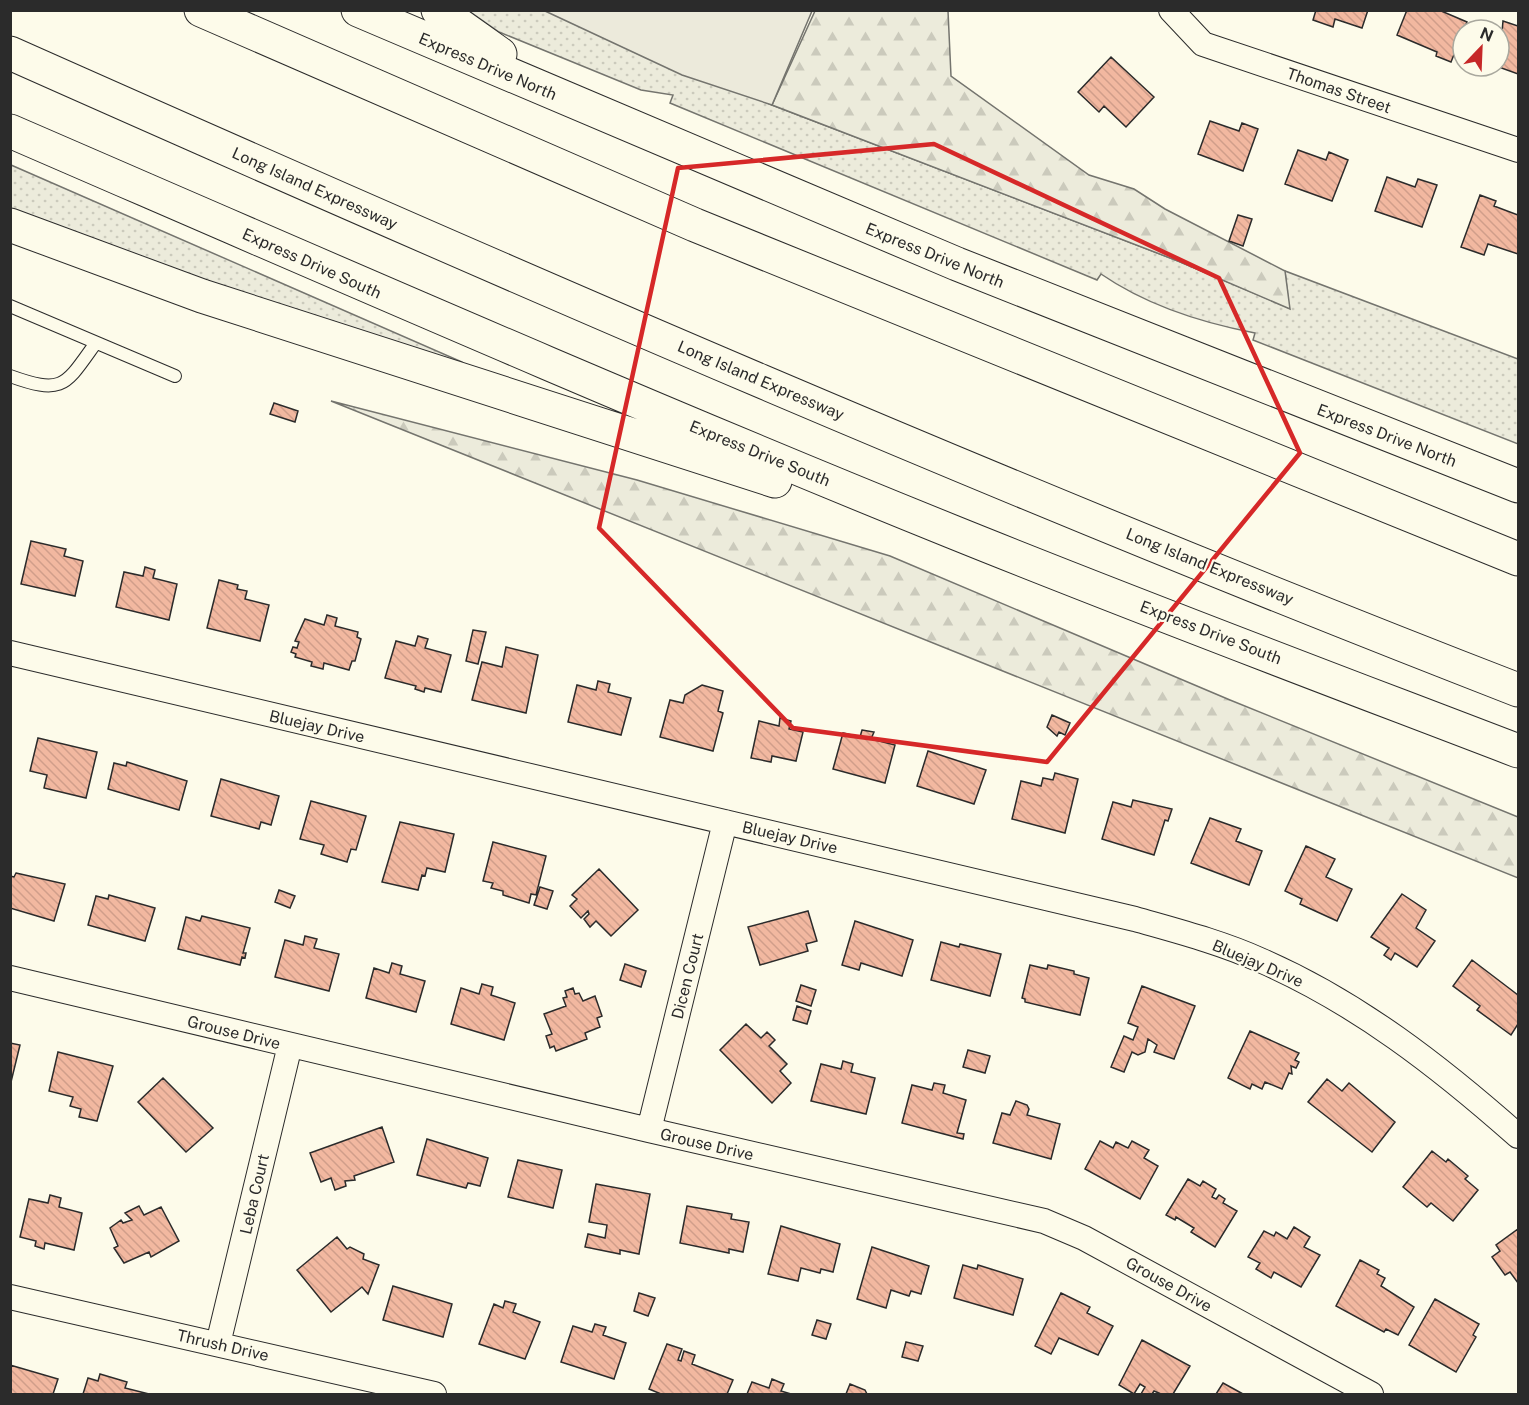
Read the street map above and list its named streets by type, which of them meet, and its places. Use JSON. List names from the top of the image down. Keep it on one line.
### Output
{"streets":{"highway":["Express Drive North","Long Island Expressway","Express Drive South"],"street":["Thomas Street","Bluejay Drive","Dicen Court","Grouse Drive","Leba Court","Thrush Drive"]},"crossings":[["Bluejay Drive","Dicen Court"],["Dicen Court","Grouse Drive"],["Grouse Drive","Leba Court"],["Leba Court","Thrush Drive"]],"north":"top right"}
